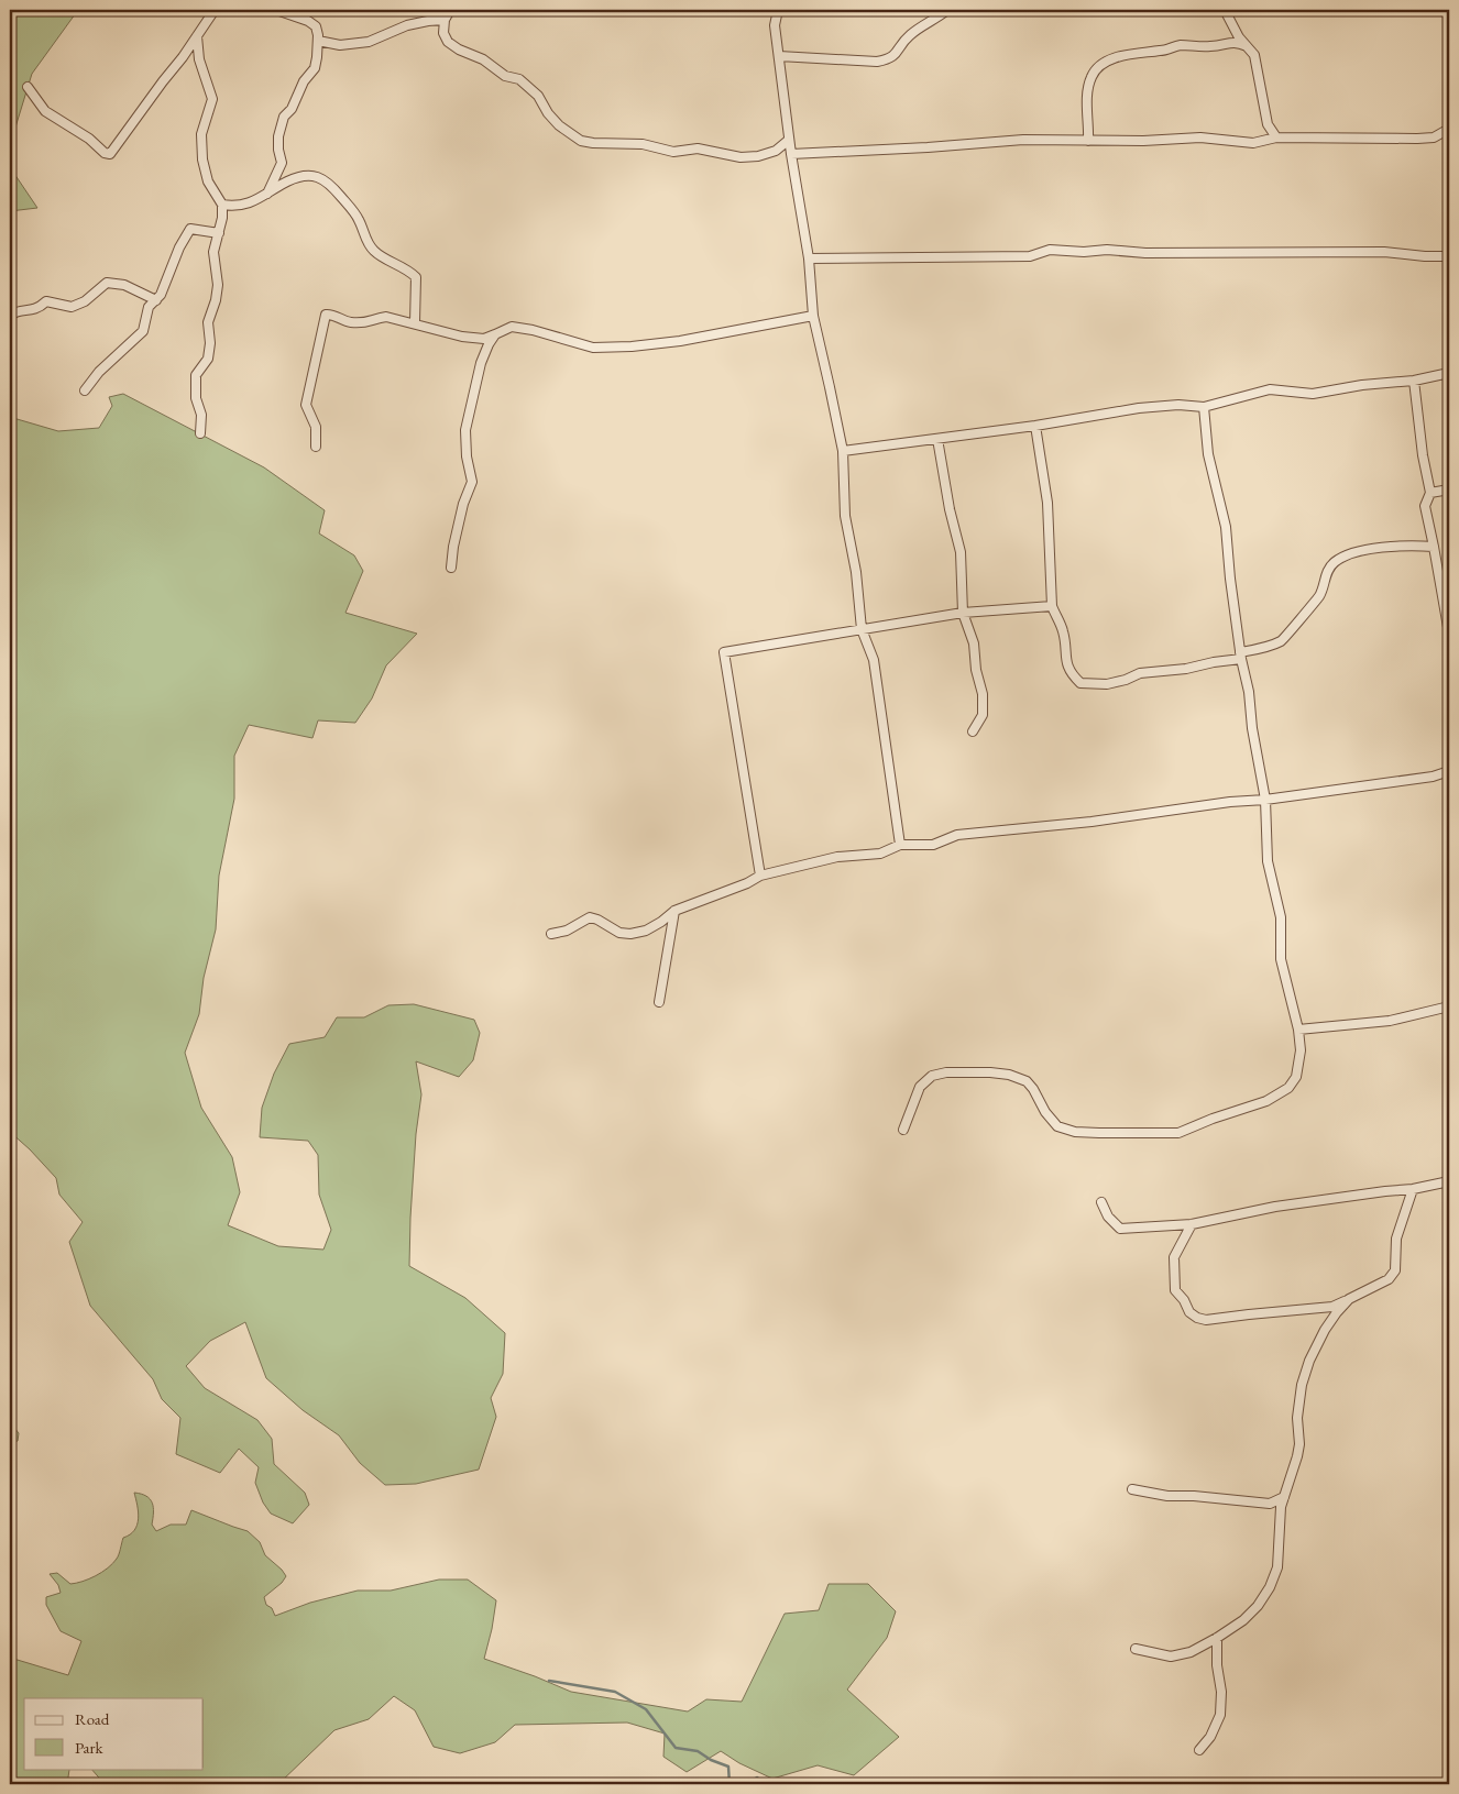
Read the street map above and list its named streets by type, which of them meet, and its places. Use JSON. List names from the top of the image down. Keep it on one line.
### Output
{"legend":["Road","Park"]}
